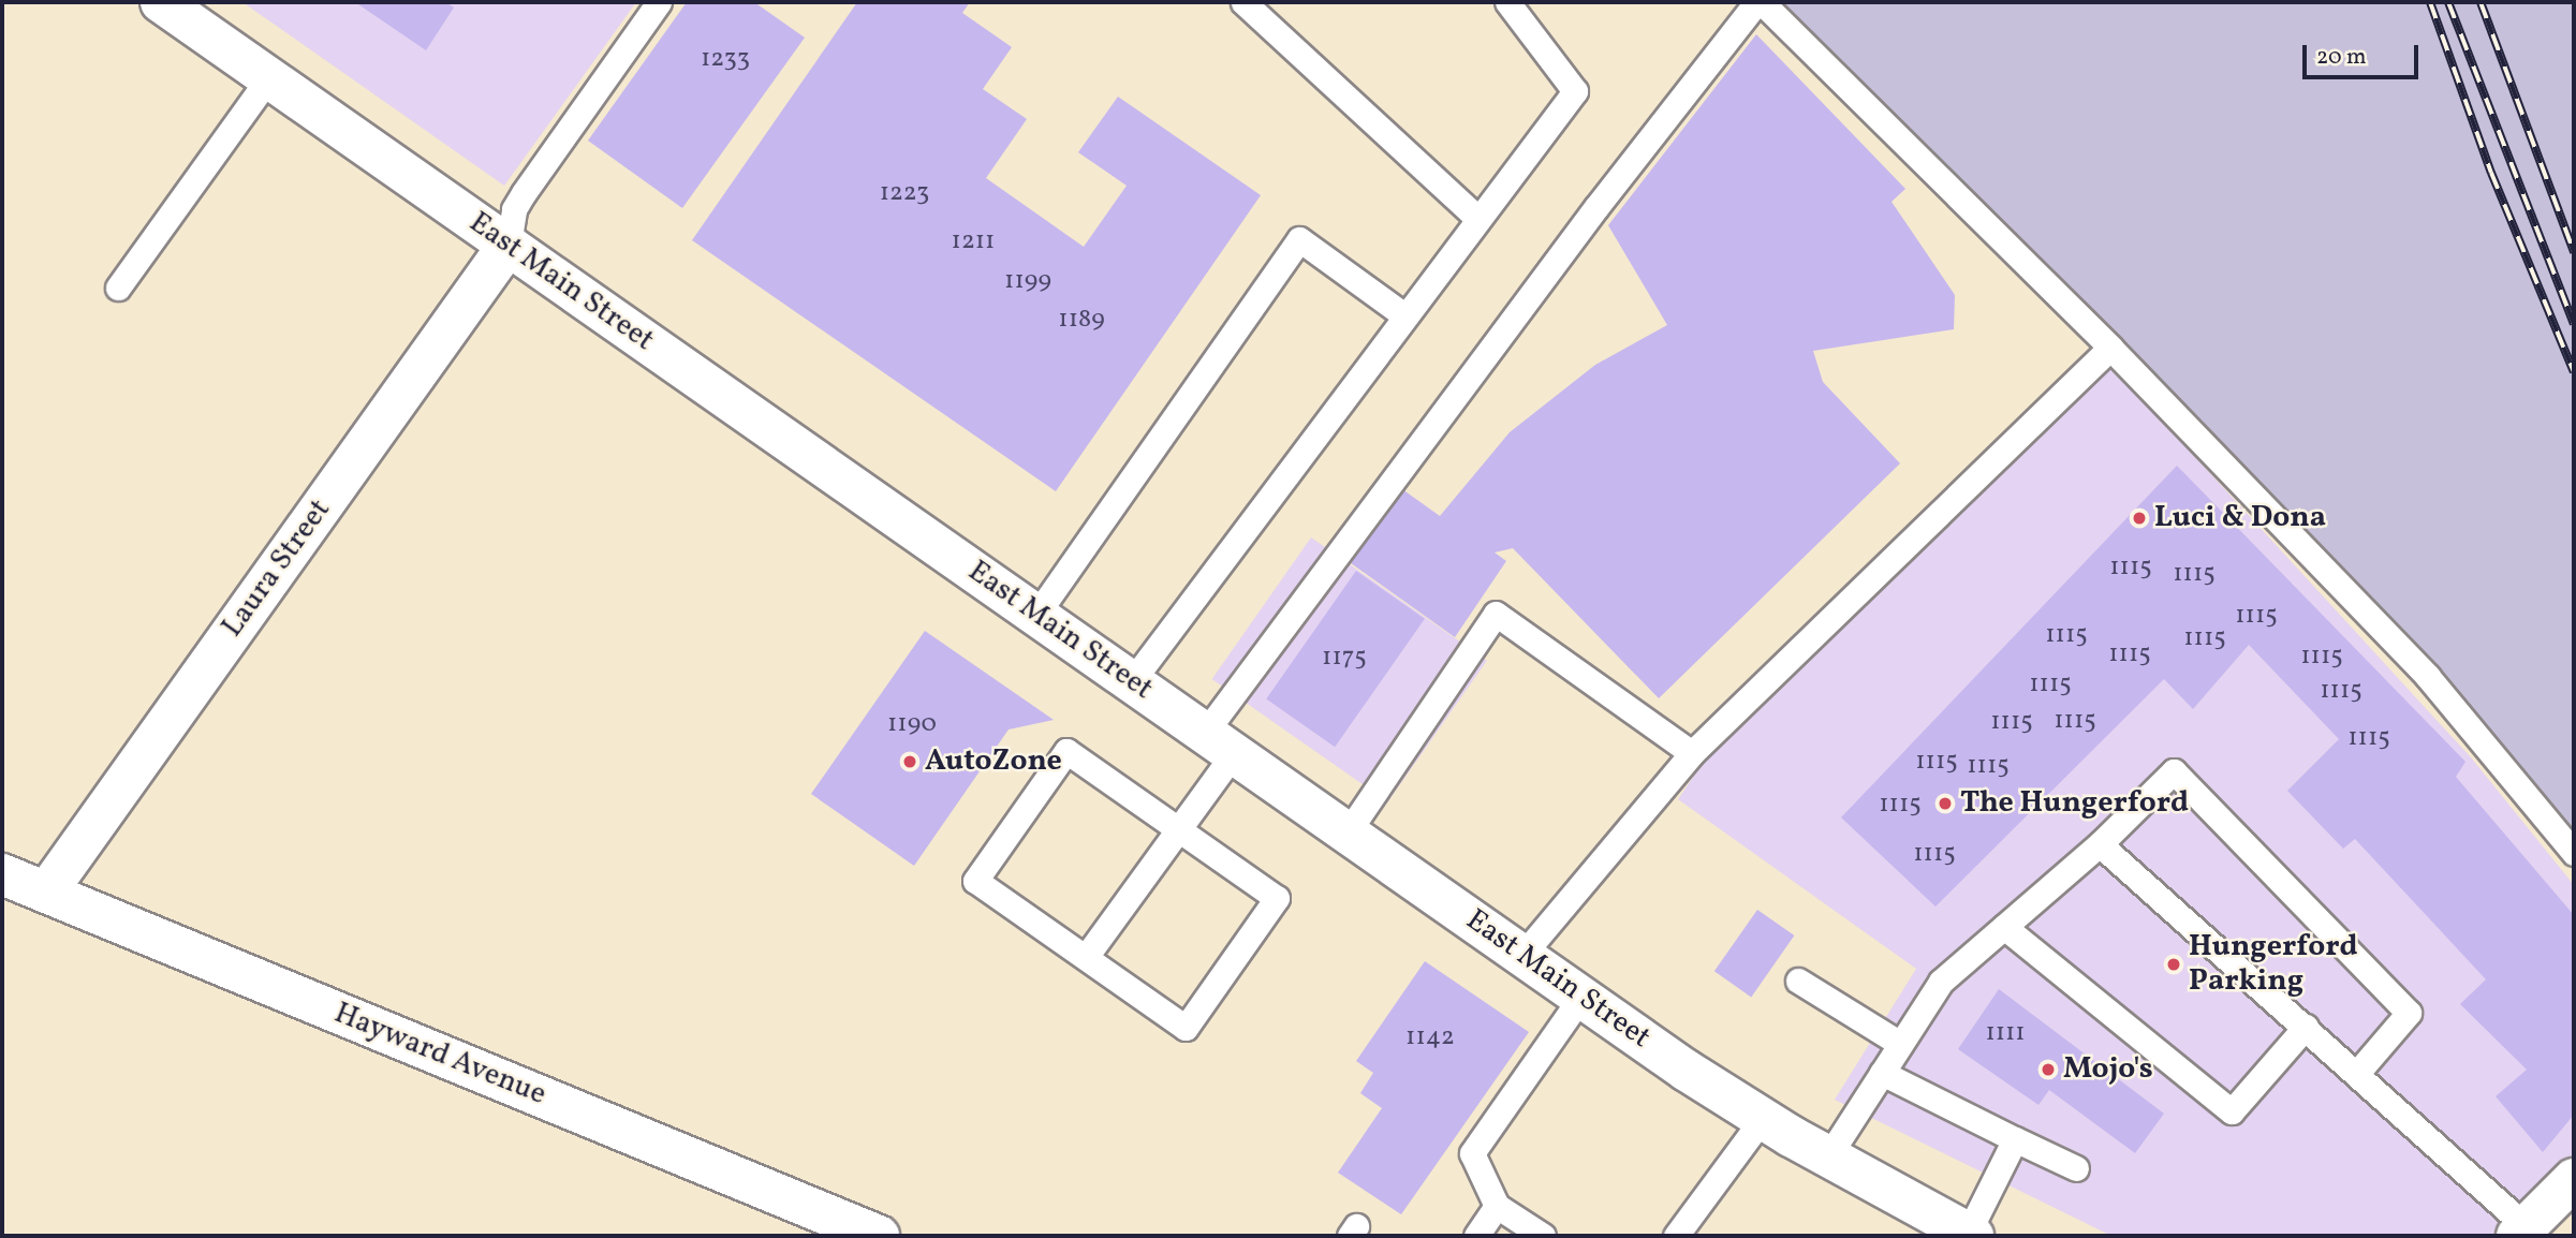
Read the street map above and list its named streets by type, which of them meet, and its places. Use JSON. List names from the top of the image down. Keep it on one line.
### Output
{"streets":{"main road":["East Main Street","Laura Street","Hayward Avenue"]},"crossings":[["East Main Street","Laura Street"],["Laura Street","Hayward Avenue"]],"places":["Luci & Dona","AutoZone","The Hungerford","Hungerford Parking","Mojo's"],"house_numbers":["1233","1223","1211","1199","1189","1115","1115","1115","1115","1115","1115","1115","1175","1115","1115","1115","1115","1190","1115","1115","1115","1115","1115","1111","1142"],"scale_bar":"20 m"}
